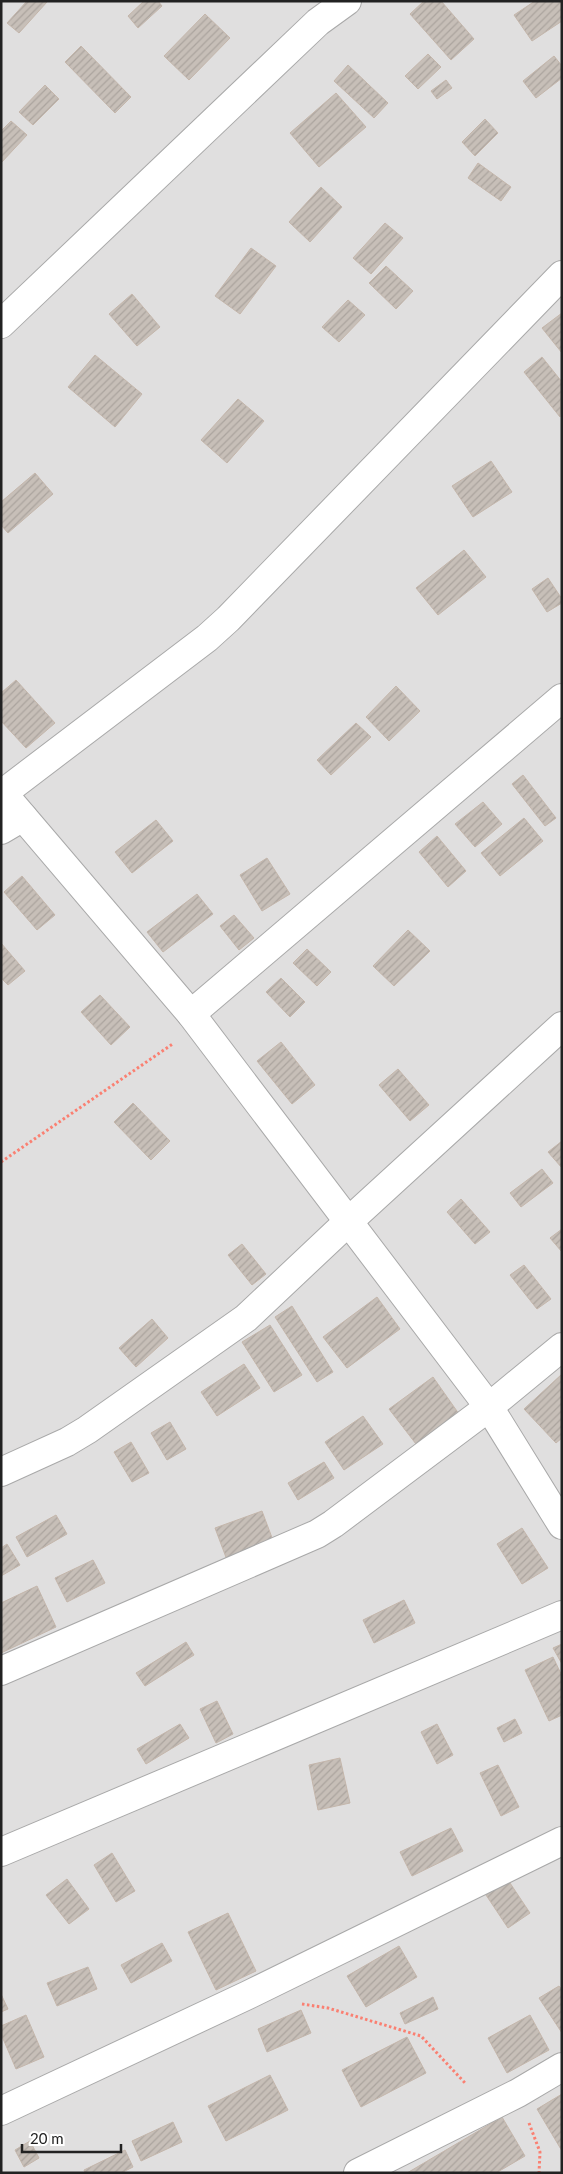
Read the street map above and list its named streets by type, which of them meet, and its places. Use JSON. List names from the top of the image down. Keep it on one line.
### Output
{"scale_bar":"20 m"}
